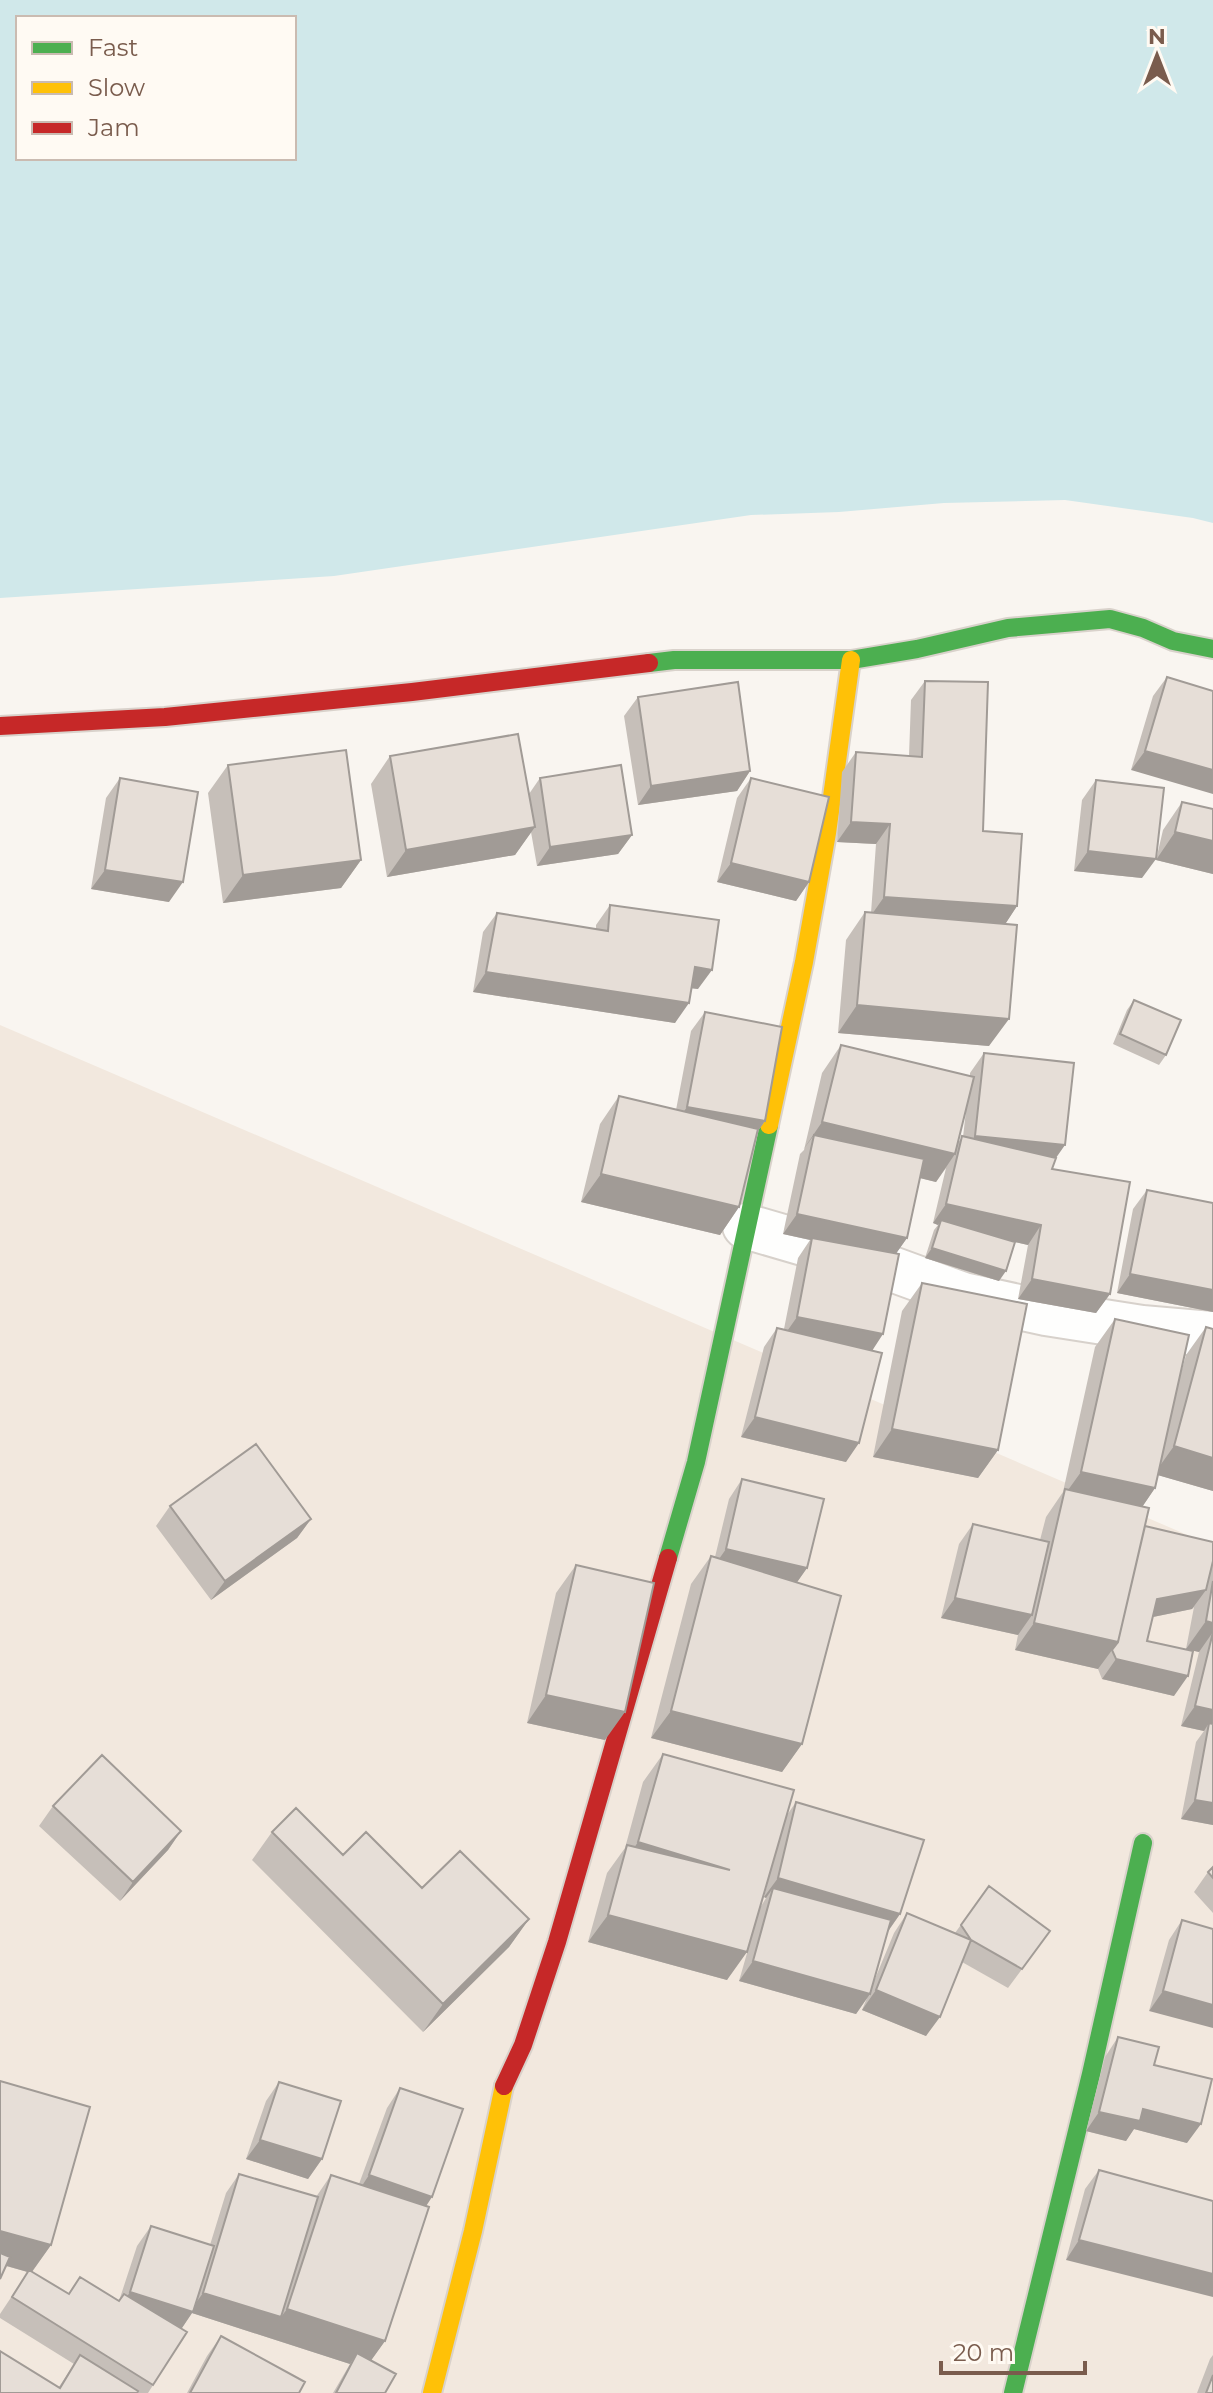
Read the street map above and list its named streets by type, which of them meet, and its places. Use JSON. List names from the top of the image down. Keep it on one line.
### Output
{"legend":["Fast","Slow","Jam"],"scale_bar":"20 m","north":"top"}
